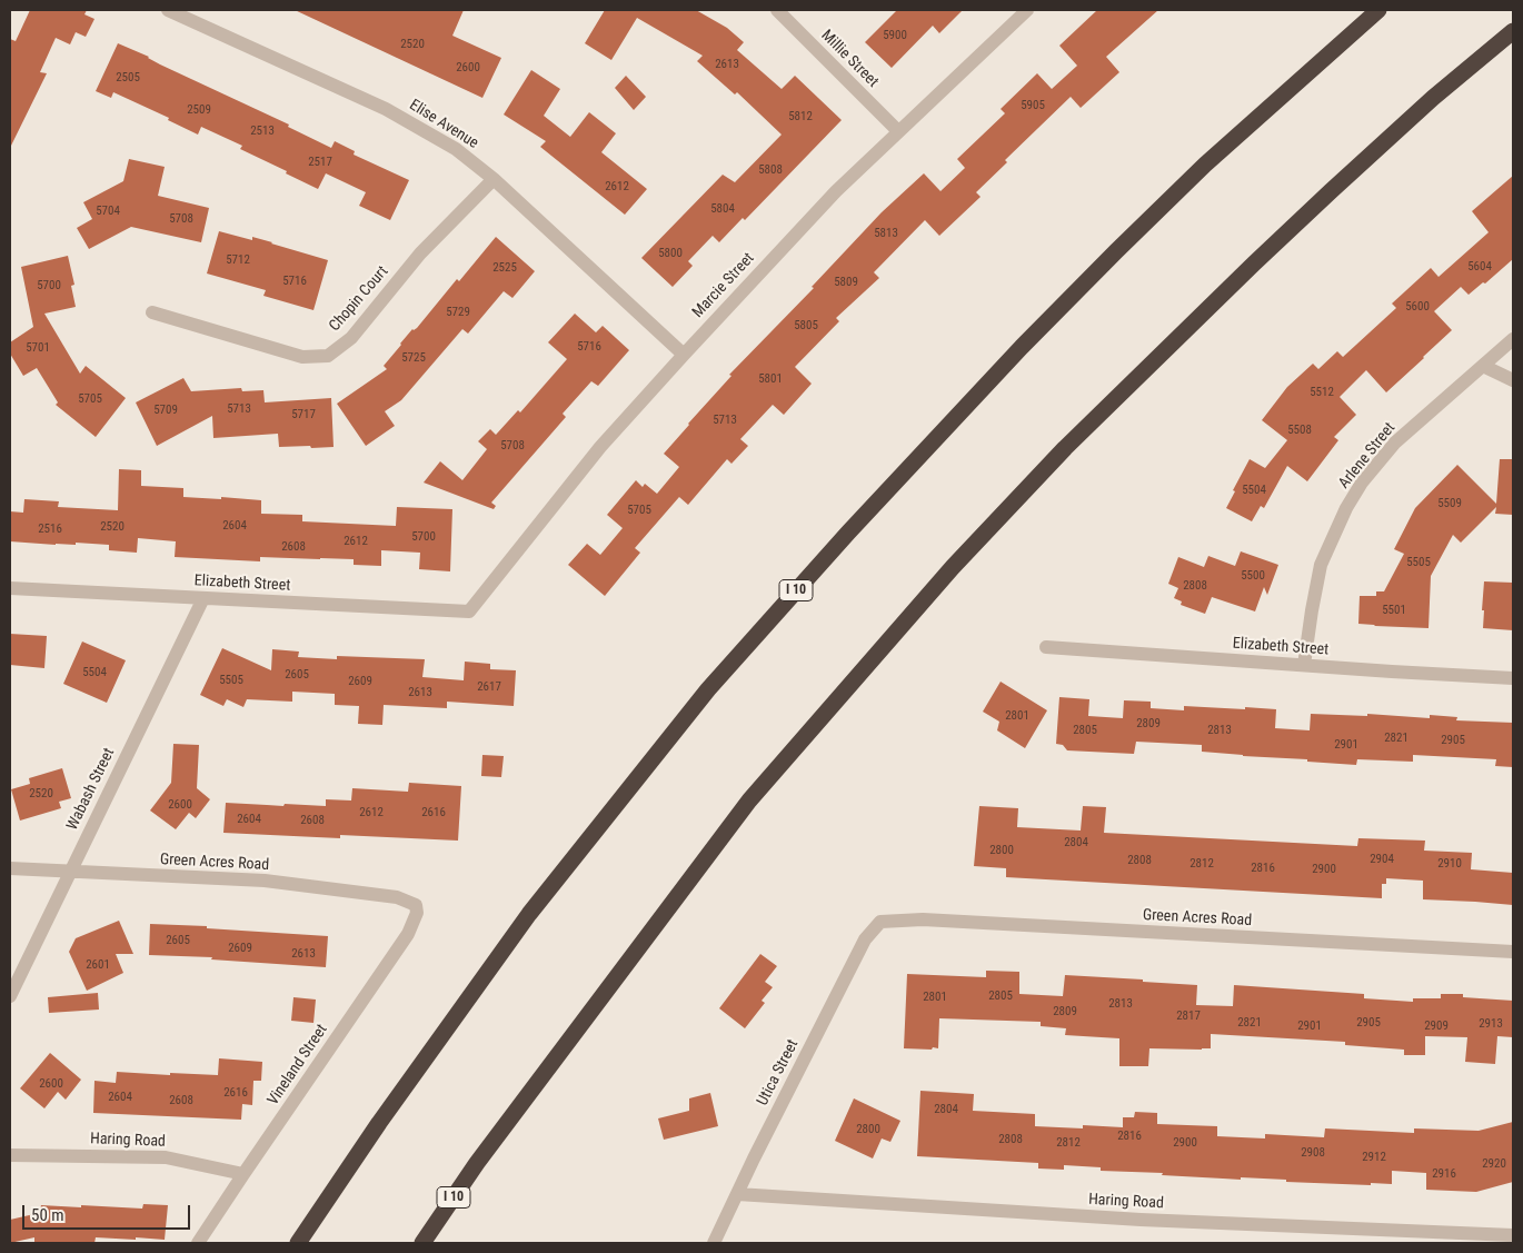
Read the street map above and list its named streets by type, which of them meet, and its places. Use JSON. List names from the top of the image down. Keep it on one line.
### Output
{"streets":{"highway":["I 10"],"street":["Millie Street","Elise Avenue","Marcie Street","Chopin Court","Arlene Street","Elizabeth Street","Wabash Street","Green Acres Road","Vineland Street","Utica Street","Haring Road"]},"crossings":[["Millie Street","Marcie Street"],["Elise Avenue","Marcie Street"],["Elise Avenue","Chopin Court"],["Marcie Street","Elizabeth Street"],["Arlene Street","Elizabeth Street"],["Elizabeth Street","Wabash Street"],["Wabash Street","Green Acres Road"],["Green Acres Road","Vineland Street"],["Green Acres Road","Utica Street"],["Vineland Street","Haring Road"],["Utica Street","Haring Road"]],"house_numbers":["5900","2520","2613","2600","2505","5905","2509","5812","2513","2517","5808","2612","5804","5704","5708","5813","5800","5712","5604","2525","5716","5809","5700","5600","5729","5805","5716","5701","5725","5801","5512","5705","5713","5709","5717","5713","5508","5708","5504","5509","5705","2604","2520","2516","5700","2612","2608","5505","5500","2808","5501","5504","2605","5505","2609","2617","2613","2801","2809","2805","2813","2821","2905","2901","2520","2600","2612","2616","2604","2608","2804","2800","2904","2808","2812","2910","2816","2900","2605","2609","2613","2601","2805","2801","2813","2809","2817","2821","2905","2913","2901","2909","2600","2616","2604","2608","2804","2800","2816","2808","2812","2900","2908","2912","2920","2916"],"scale_bar":"50 m"}
